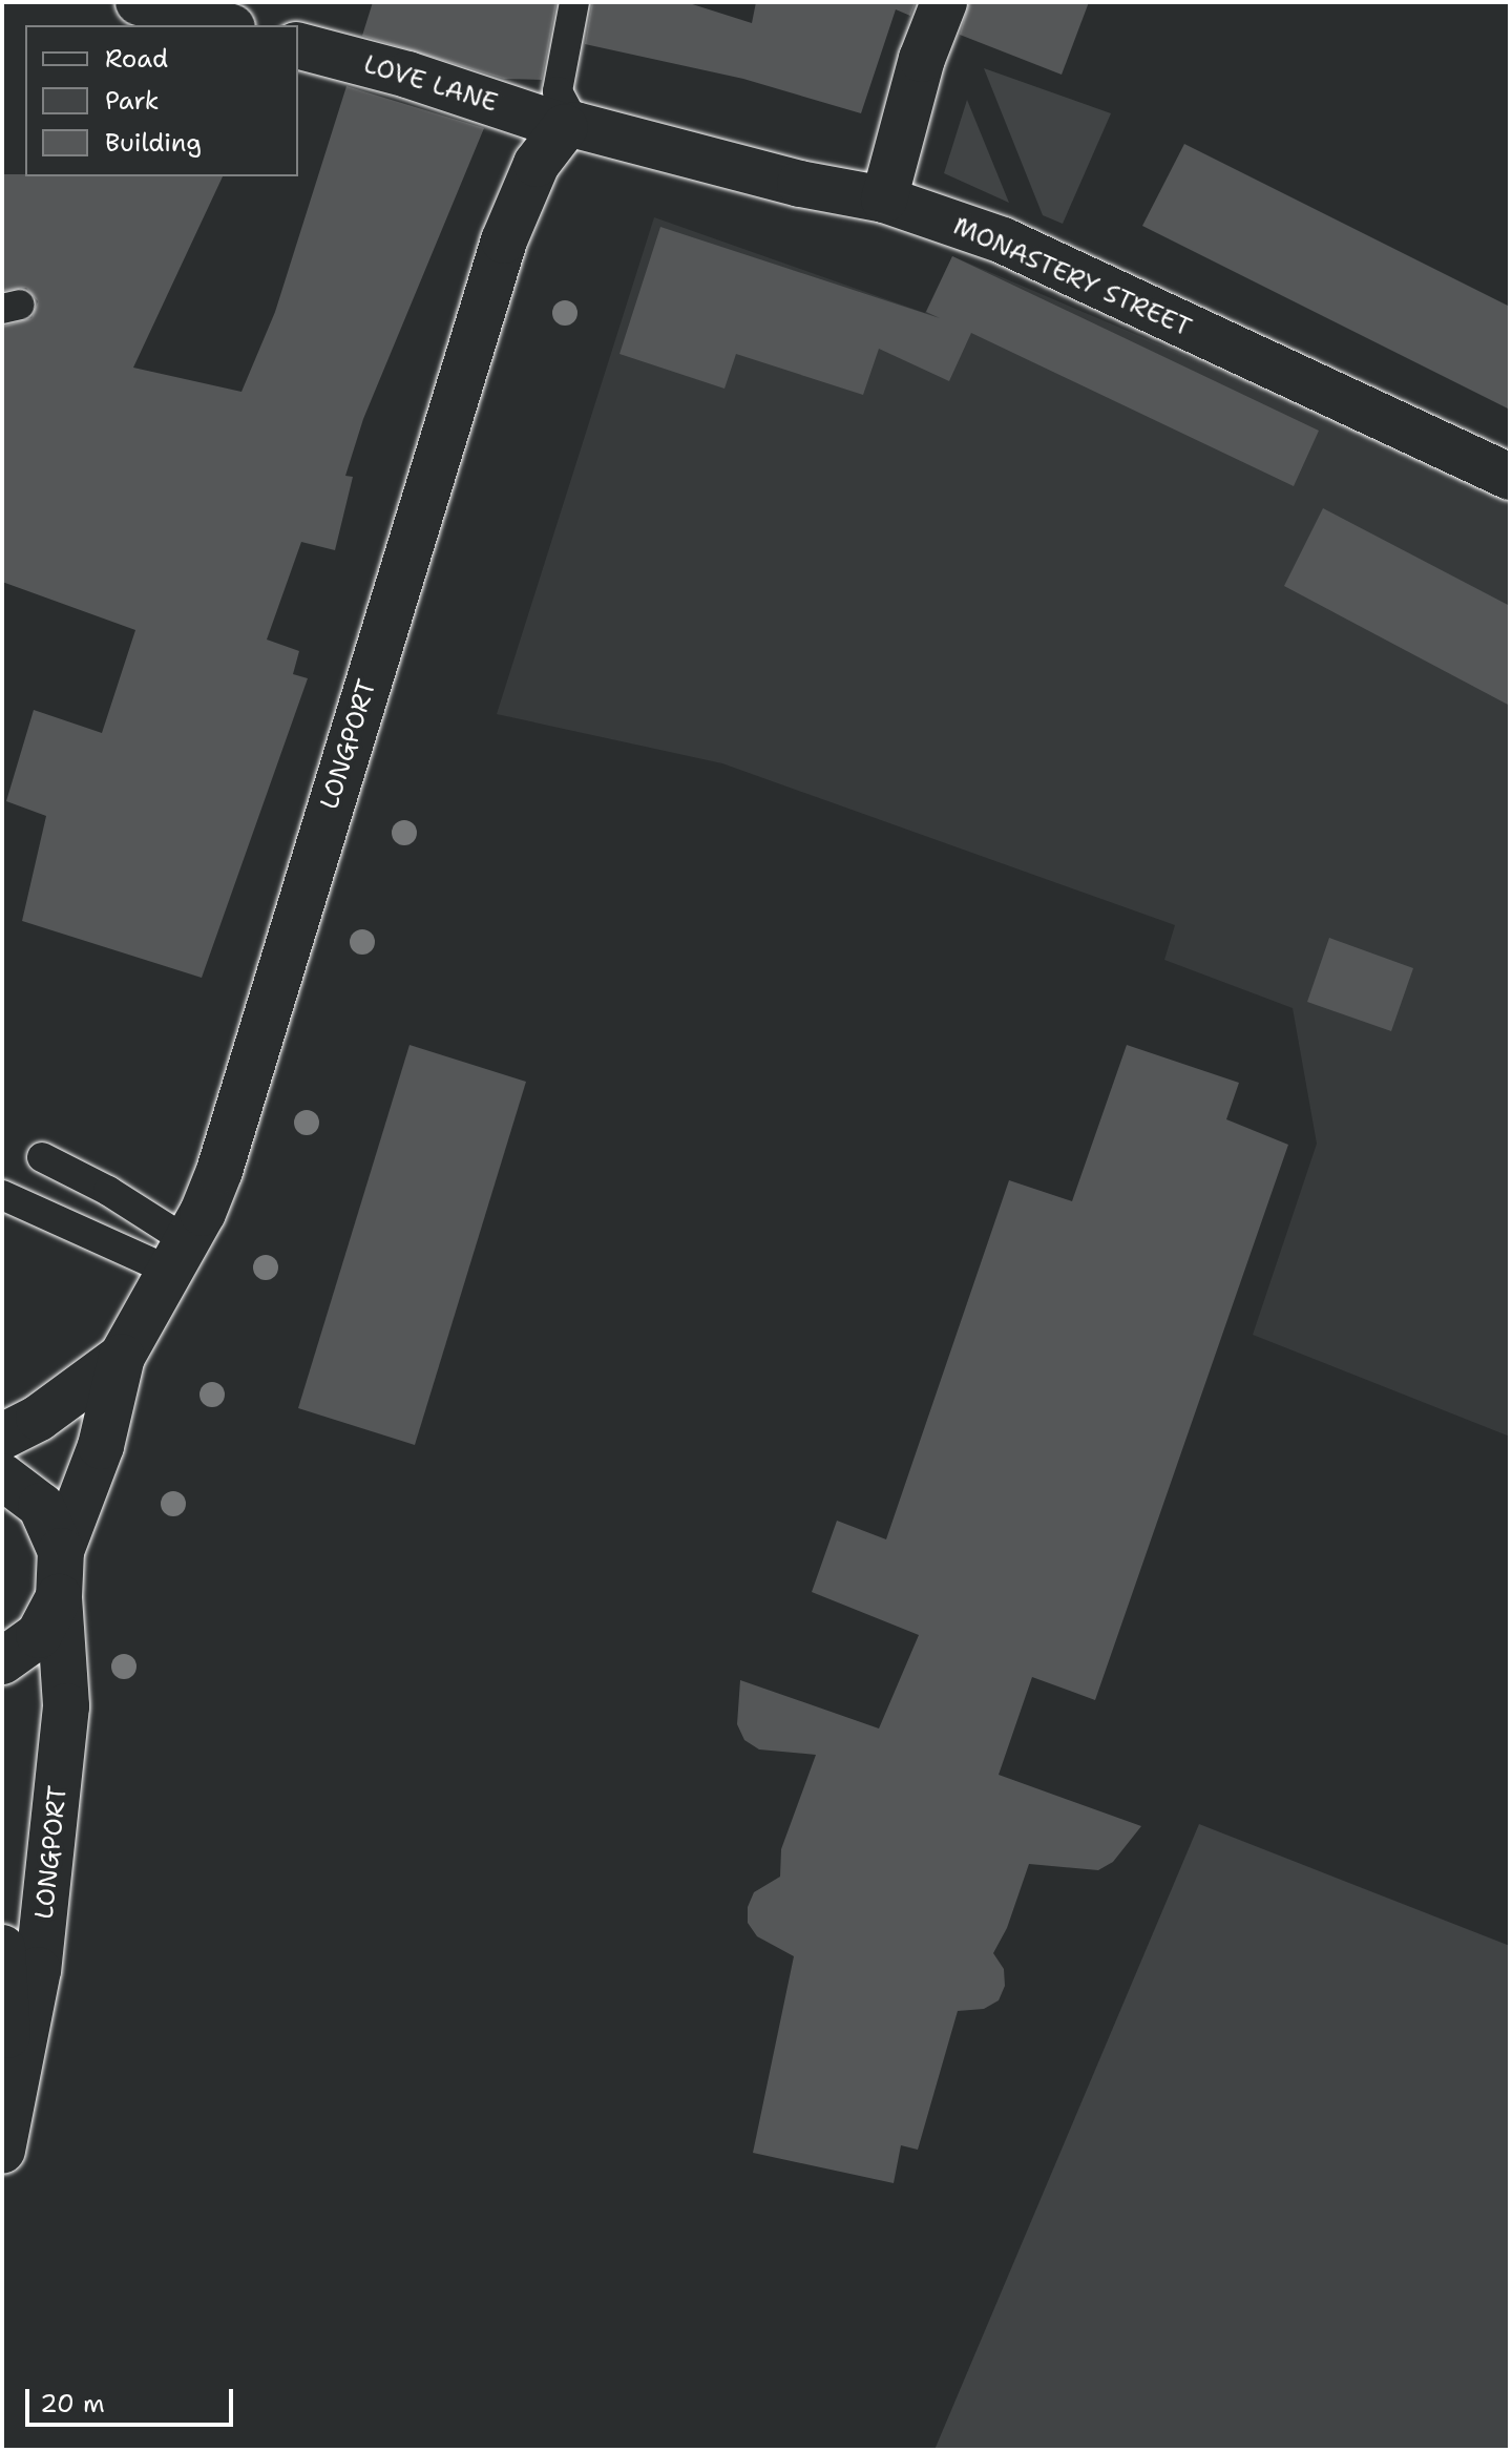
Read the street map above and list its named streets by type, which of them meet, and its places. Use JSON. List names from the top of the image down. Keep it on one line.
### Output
{"streets":{"street":["LOVE LANE","MONASTERY STREET","LONGPORT"]},"crossings":[["LOVE LANE","MONASTERY STREET"],["LOVE LANE","LONGPORT"],["MONASTERY STREET","LONGPORT"]],"legend":["Road","Park","Building"],"scale_bar":"20 m"}
